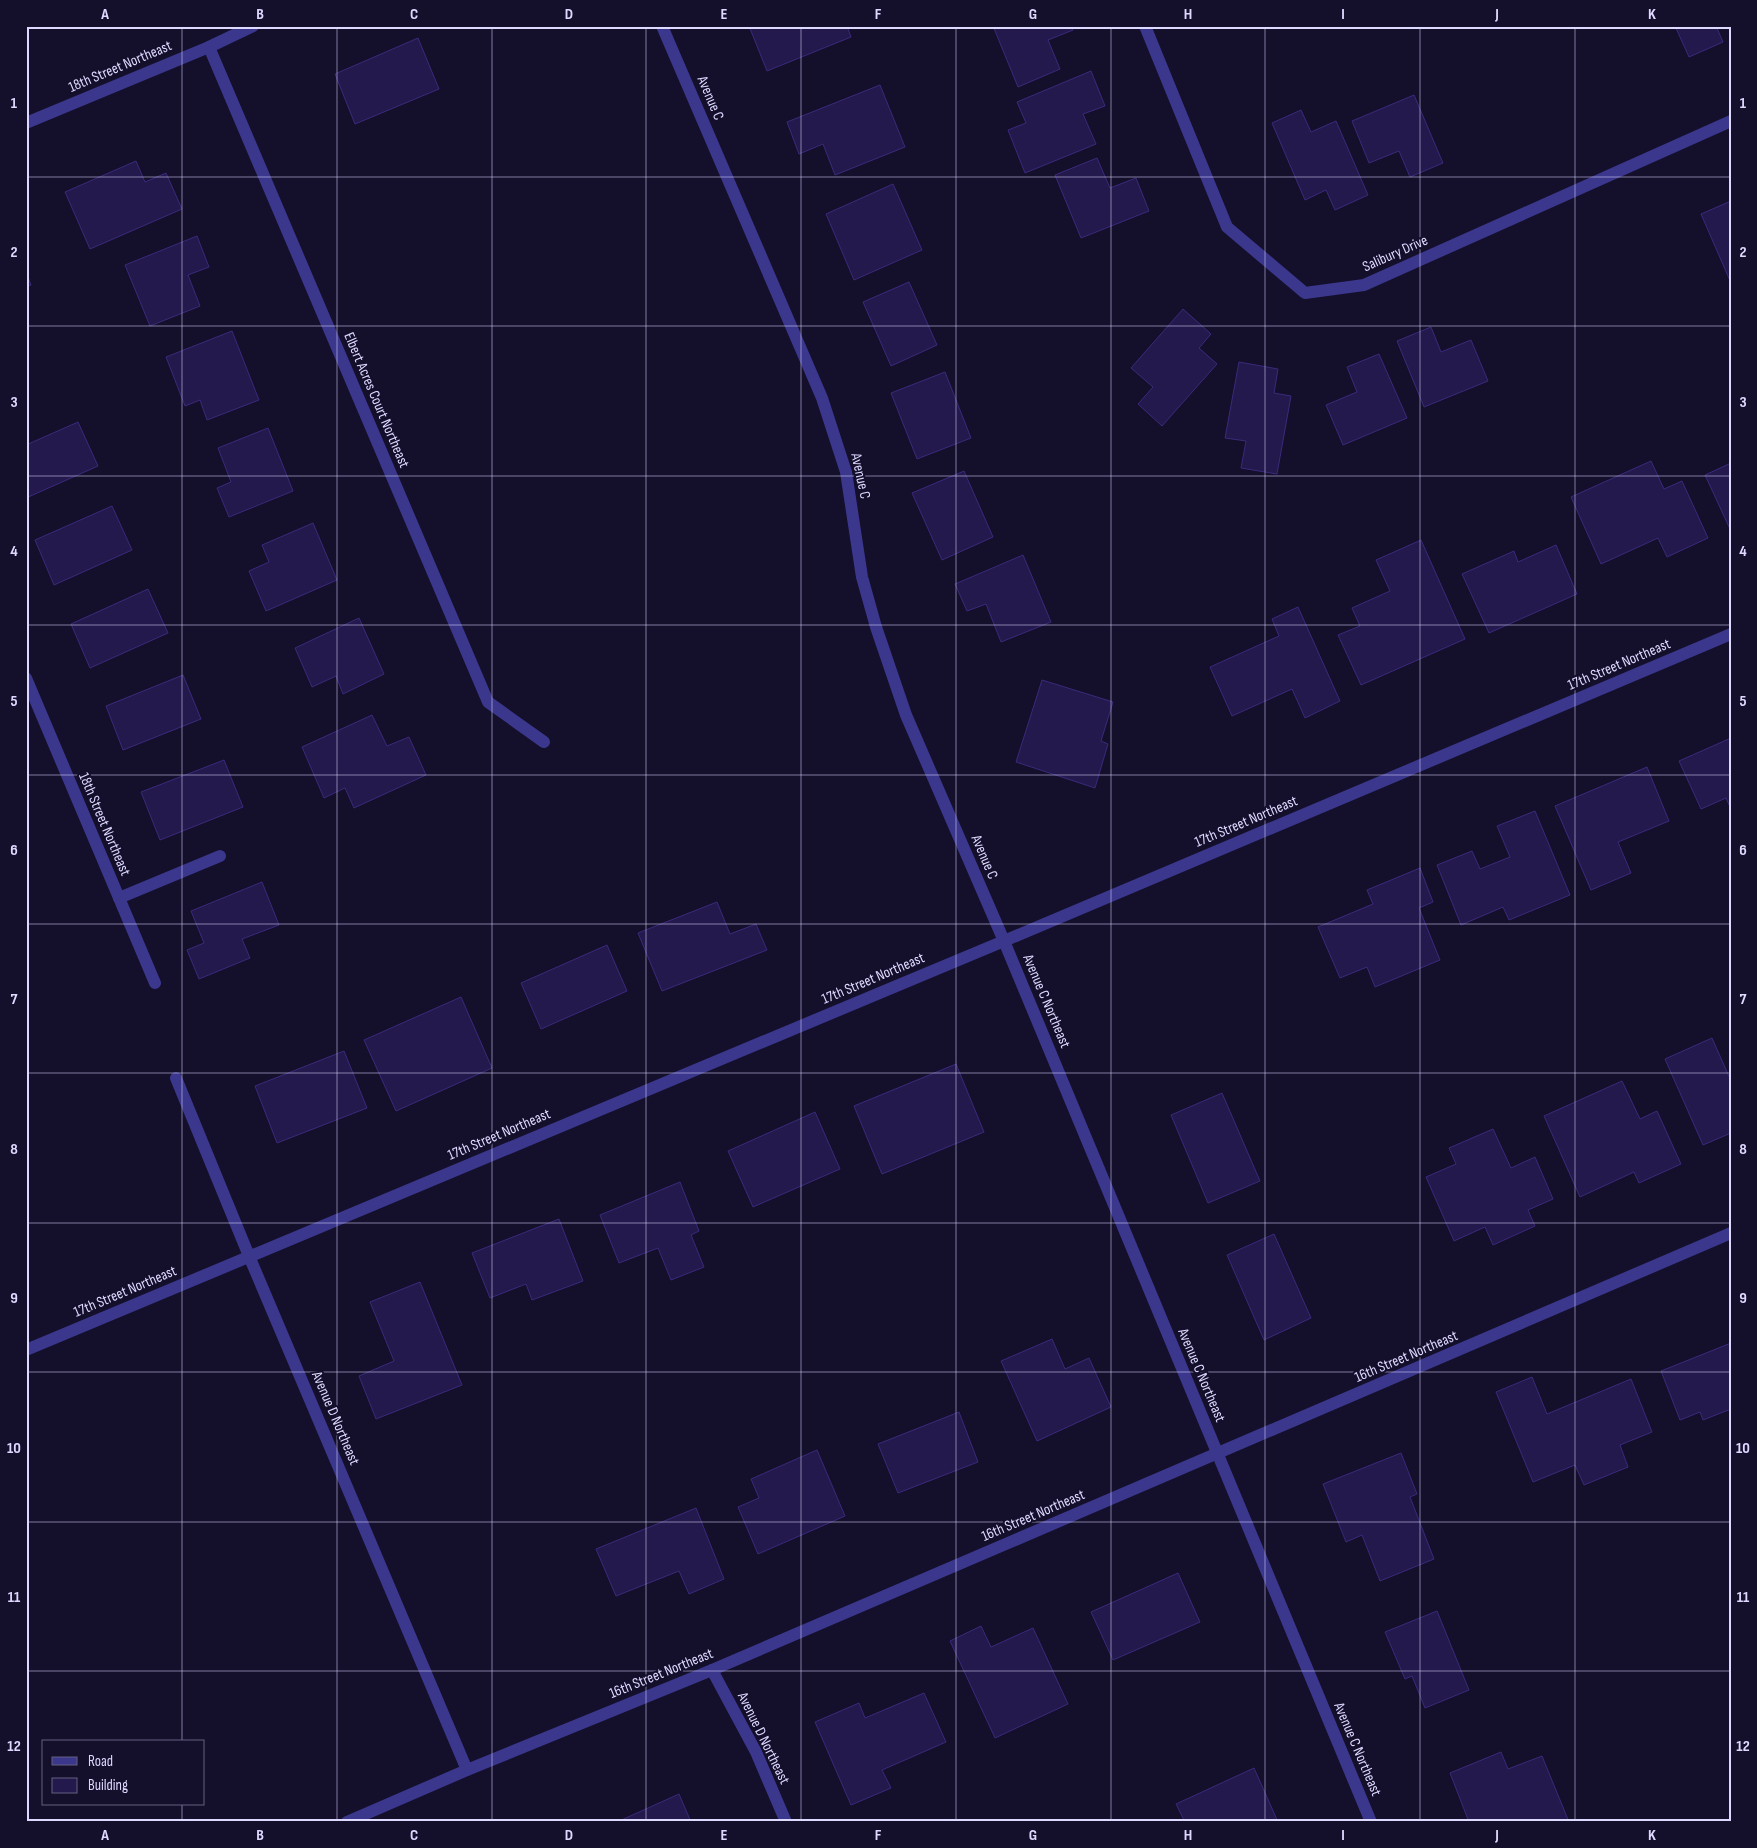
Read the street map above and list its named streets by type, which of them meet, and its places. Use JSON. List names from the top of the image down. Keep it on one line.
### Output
{"streets":{"street":["18th Street Northeast","Avenue C","Salibury Drive","Elbert Acres Court Northeast","17th Street Northeast","Avenue C Northeast","16th Street Northeast","Avenue D Northeast"]},"crossings":[["18th Street Northeast","Elbert Acres Court Northeast"],["Avenue C","17th Street Northeast"],["Avenue C","Avenue C Northeast"],["17th Street Northeast","Avenue C Northeast"],["17th Street Northeast","Avenue D Northeast"],["Avenue C Northeast","16th Street Northeast"],["16th Street Northeast","Avenue D Northeast"]],"legend":["Road","Building"],"grid":{"columns":["A","B","C","D","E","F","G","H","I","J","K"],"rows":["1","2","3","4","5","6","7","8","9","10","11","12"]}}
